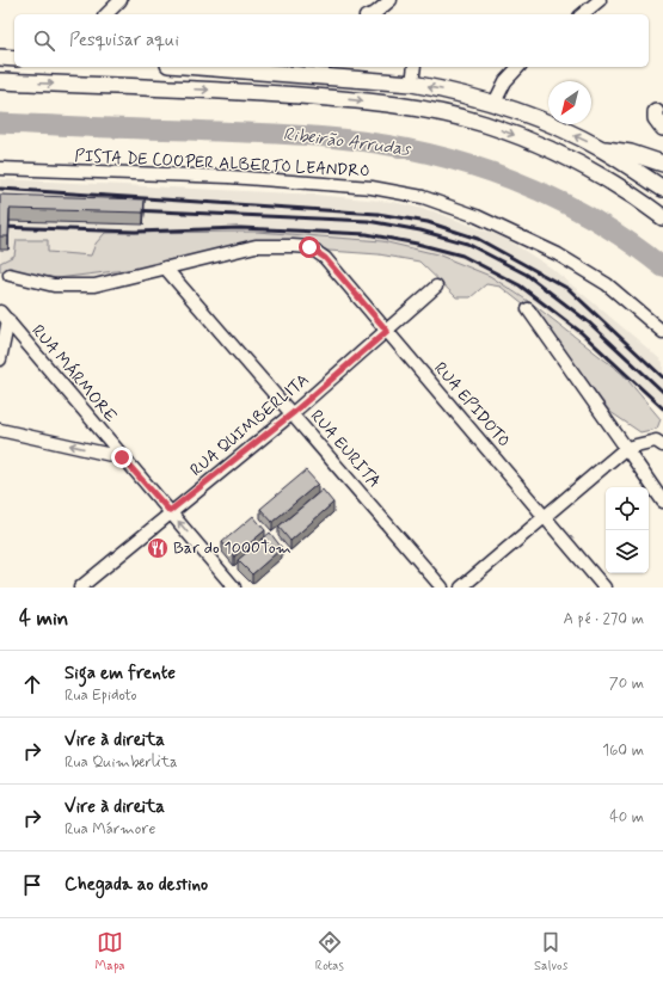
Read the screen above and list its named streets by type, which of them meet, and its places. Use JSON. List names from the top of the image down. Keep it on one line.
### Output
{"streets":{"street":["PISTA DE COOPER ALBERTO LEANDRO","RUA MÁRMORE","RUA EPIDOTO","RUA QUIMBERLITA","RUA EURITA"]},"crossings":[["RUA MÁRMORE","RUA QUIMBERLITA"],["RUA EPIDOTO","RUA QUIMBERLITA"],["RUA EPIDOTO","RUA EURITA"],["RUA QUIMBERLITA","RUA EURITA"]],"water":["Ribeirão Arrudas"],"places":{"restaurant":["Bar do 1000Tom"]},"north":"bottom left","page":{"search":"Pesquisar aqui","heading":["4 min","A pé · 270 m"],"list":[["Siga em frente","Rua Epidoto","70 m"],["Vire à direita","Rua Quimberlita","160 m"],["Vire à direita","Rua Mármore","40 m"],"Chegada ao destino"],"nav":["Mapa","Rotas","Salvos"]}}
